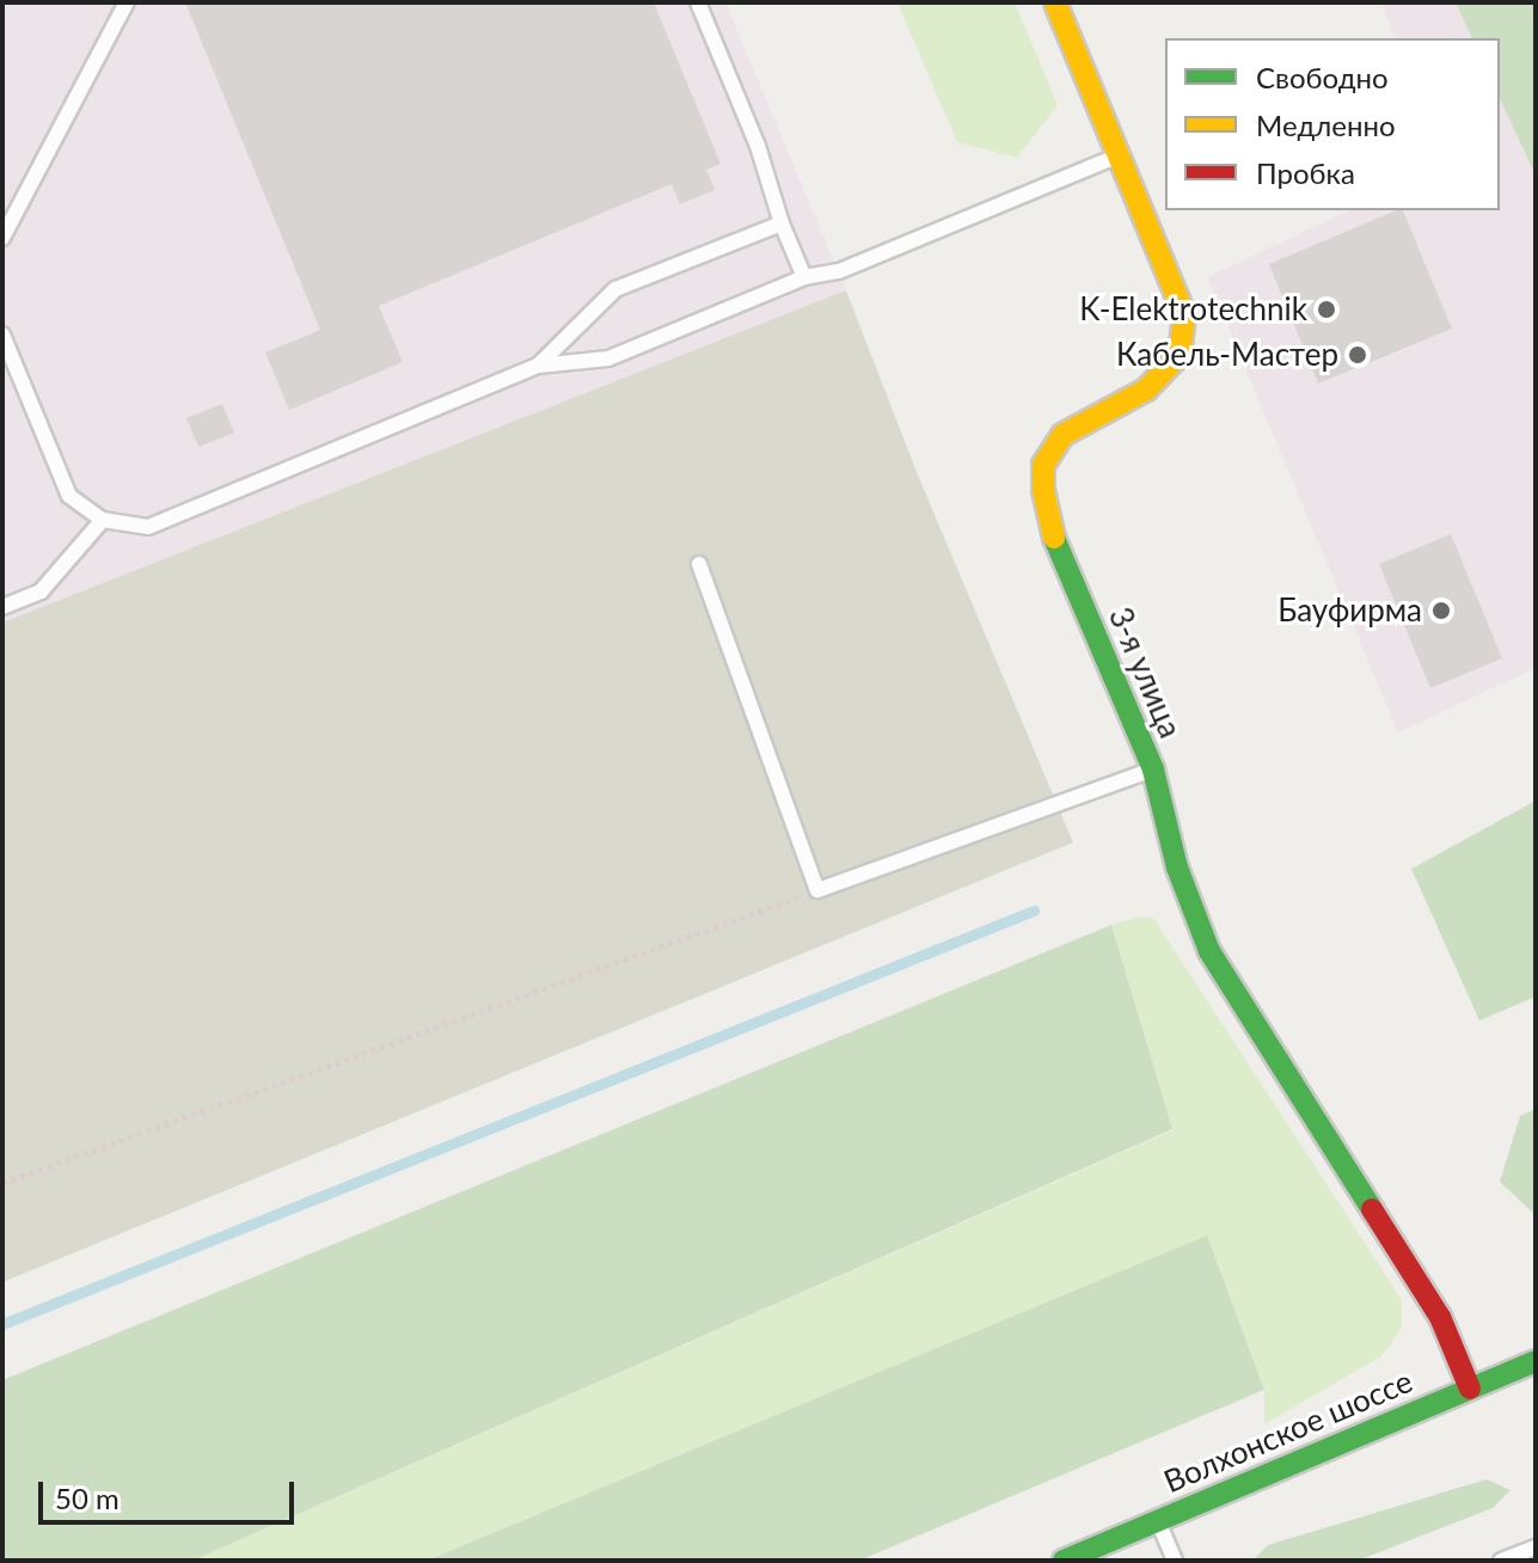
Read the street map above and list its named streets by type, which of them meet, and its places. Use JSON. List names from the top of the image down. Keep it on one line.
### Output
{"streets":{"street":["3-я улица","Волхонское шоссе"]},"crossings":[["3-я улица","Волхонское шоссе"]],"places":["K-Elektrotechnik","Кабель-Мастер","Бауфирма"],"legend":["Свободно","Медленно","Пробка"],"scale_bar":"50 m"}
